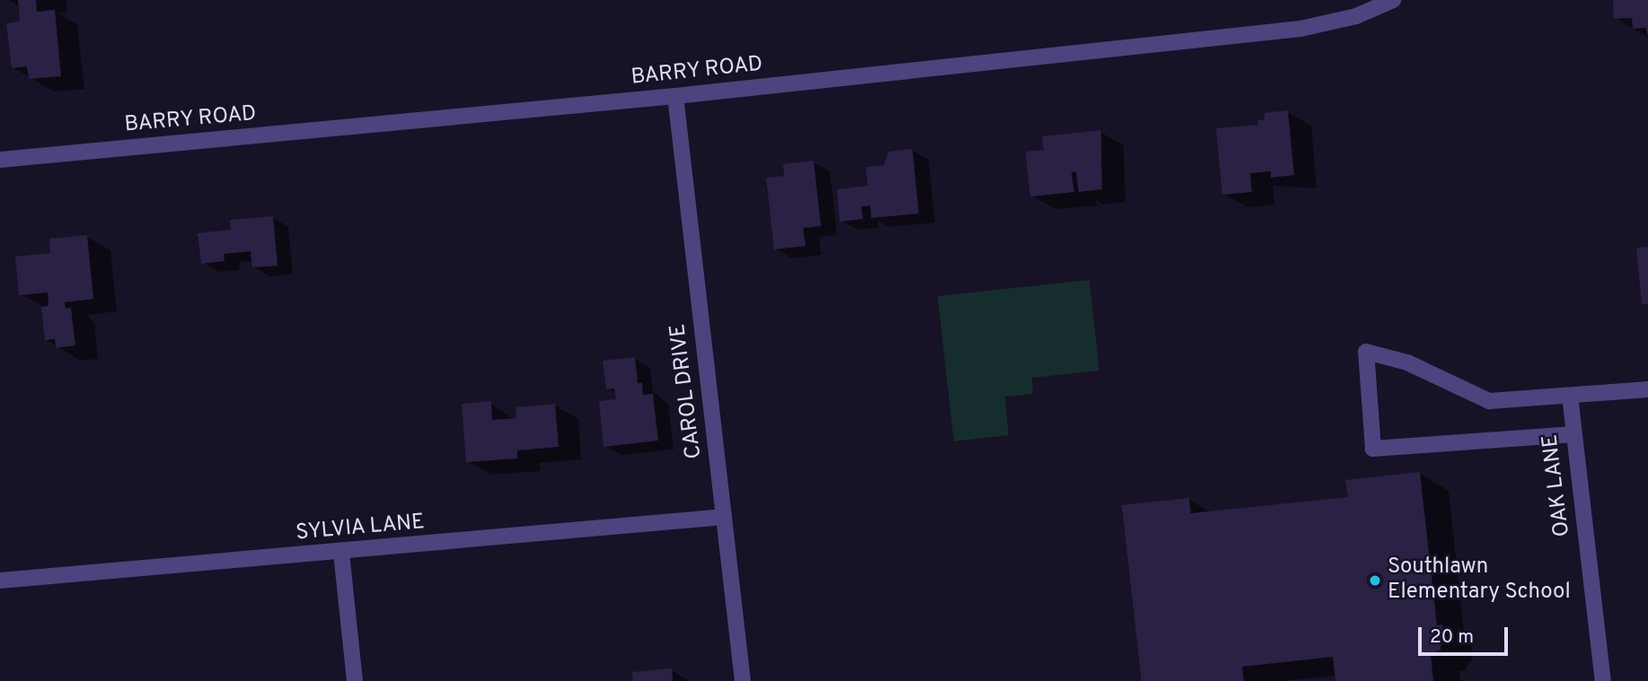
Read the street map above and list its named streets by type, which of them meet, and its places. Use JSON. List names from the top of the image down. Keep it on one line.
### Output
{"streets":{"street":["BARRY ROAD","CAROL DRIVE","OAK LANE","SYLVIA LANE"]},"crossings":[["BARRY ROAD","CAROL DRIVE"],["CAROL DRIVE","SYLVIA LANE"]],"places":["Southlawn Elementary School"],"scale_bar":"20 m"}
